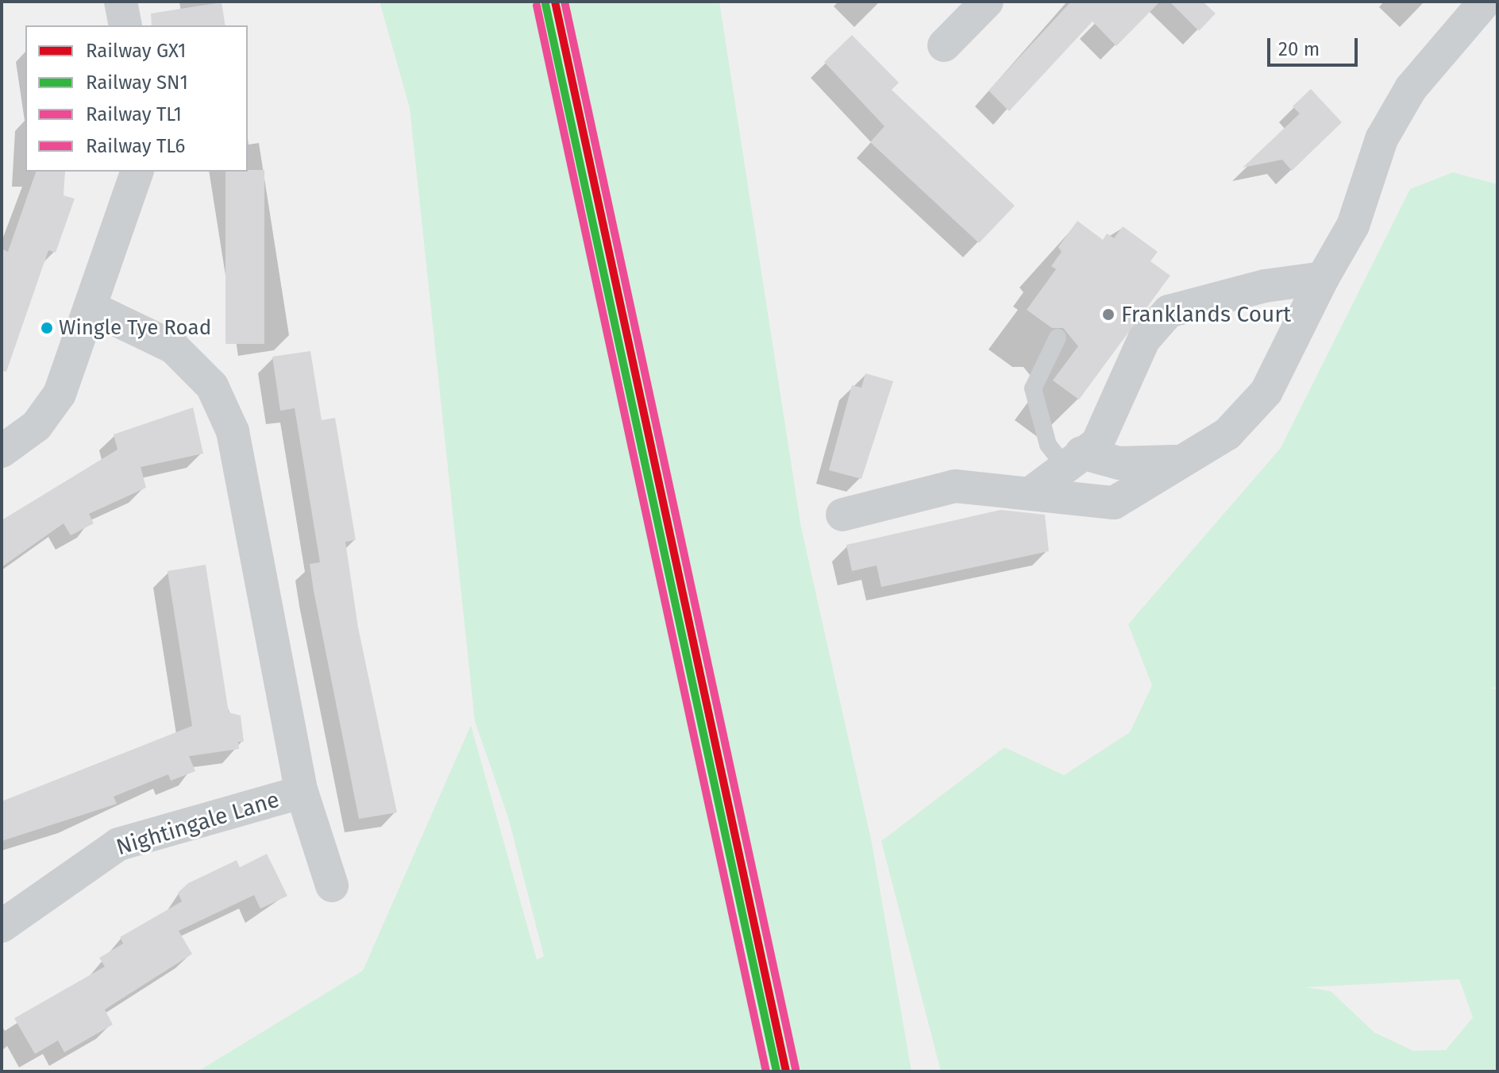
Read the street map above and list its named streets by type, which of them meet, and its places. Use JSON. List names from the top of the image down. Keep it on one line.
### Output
{"streets":{"street":["Nightingale Lane"]},"places":["Franklands Court","Wingle Tye Road"],"lines":["rail line GX1","rail line TL1","rail line SN1","rail line TL6"],"legend":["Railway GX1","Railway SN1","Railway TL1","Railway TL6"],"scale_bar":"20 m"}
